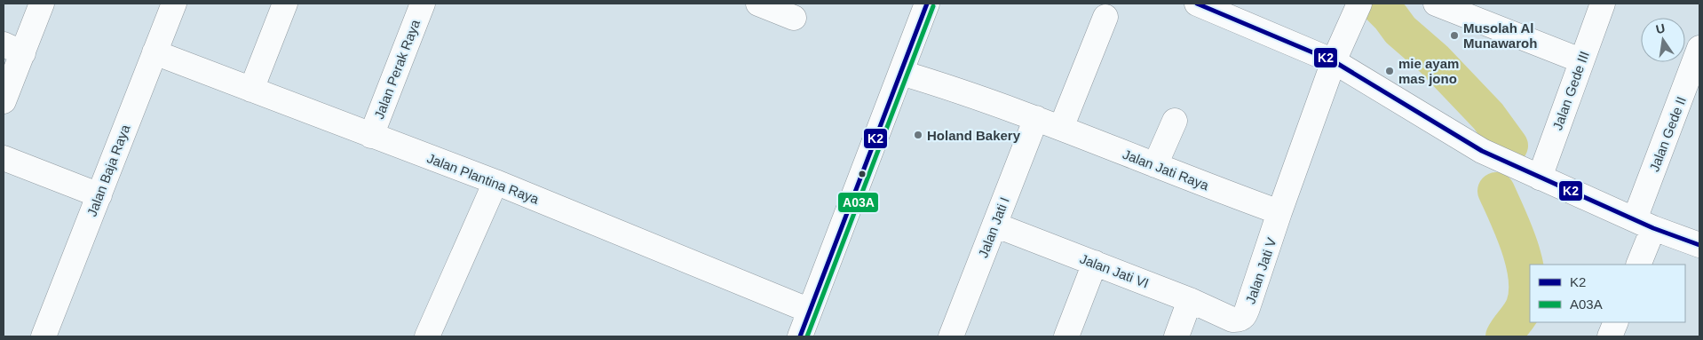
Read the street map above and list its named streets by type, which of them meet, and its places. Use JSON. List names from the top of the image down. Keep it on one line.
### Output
{"streets":{"street":["Jalan Perak Raya","Jalan Gede III","Jalan Gede II","Jalan Jati Raya","Jalan Baja Raya","Jalan Plantina Raya","Jalan Jati I","Jalan Jati VI","Jalan Jati V"]},"crossings":[["Jalan Perak Raya","Jalan Plantina Raya"],["Jalan Jati Raya","Jalan Jati I"],["Jalan Jati Raya","Jalan Jati V"],["Jalan Baja Raya","Jalan Plantina Raya"],["Jalan Jati I","Jalan Jati VI"],["Jalan Jati VI","Jalan Jati V"]],"places":["Musolah Al Munawaroh","mie ayam mas jono","Holand Bakery"],"lines":["transit line K2","transit line A03A"],"legend":["K2","A03A"],"north":"top"}
